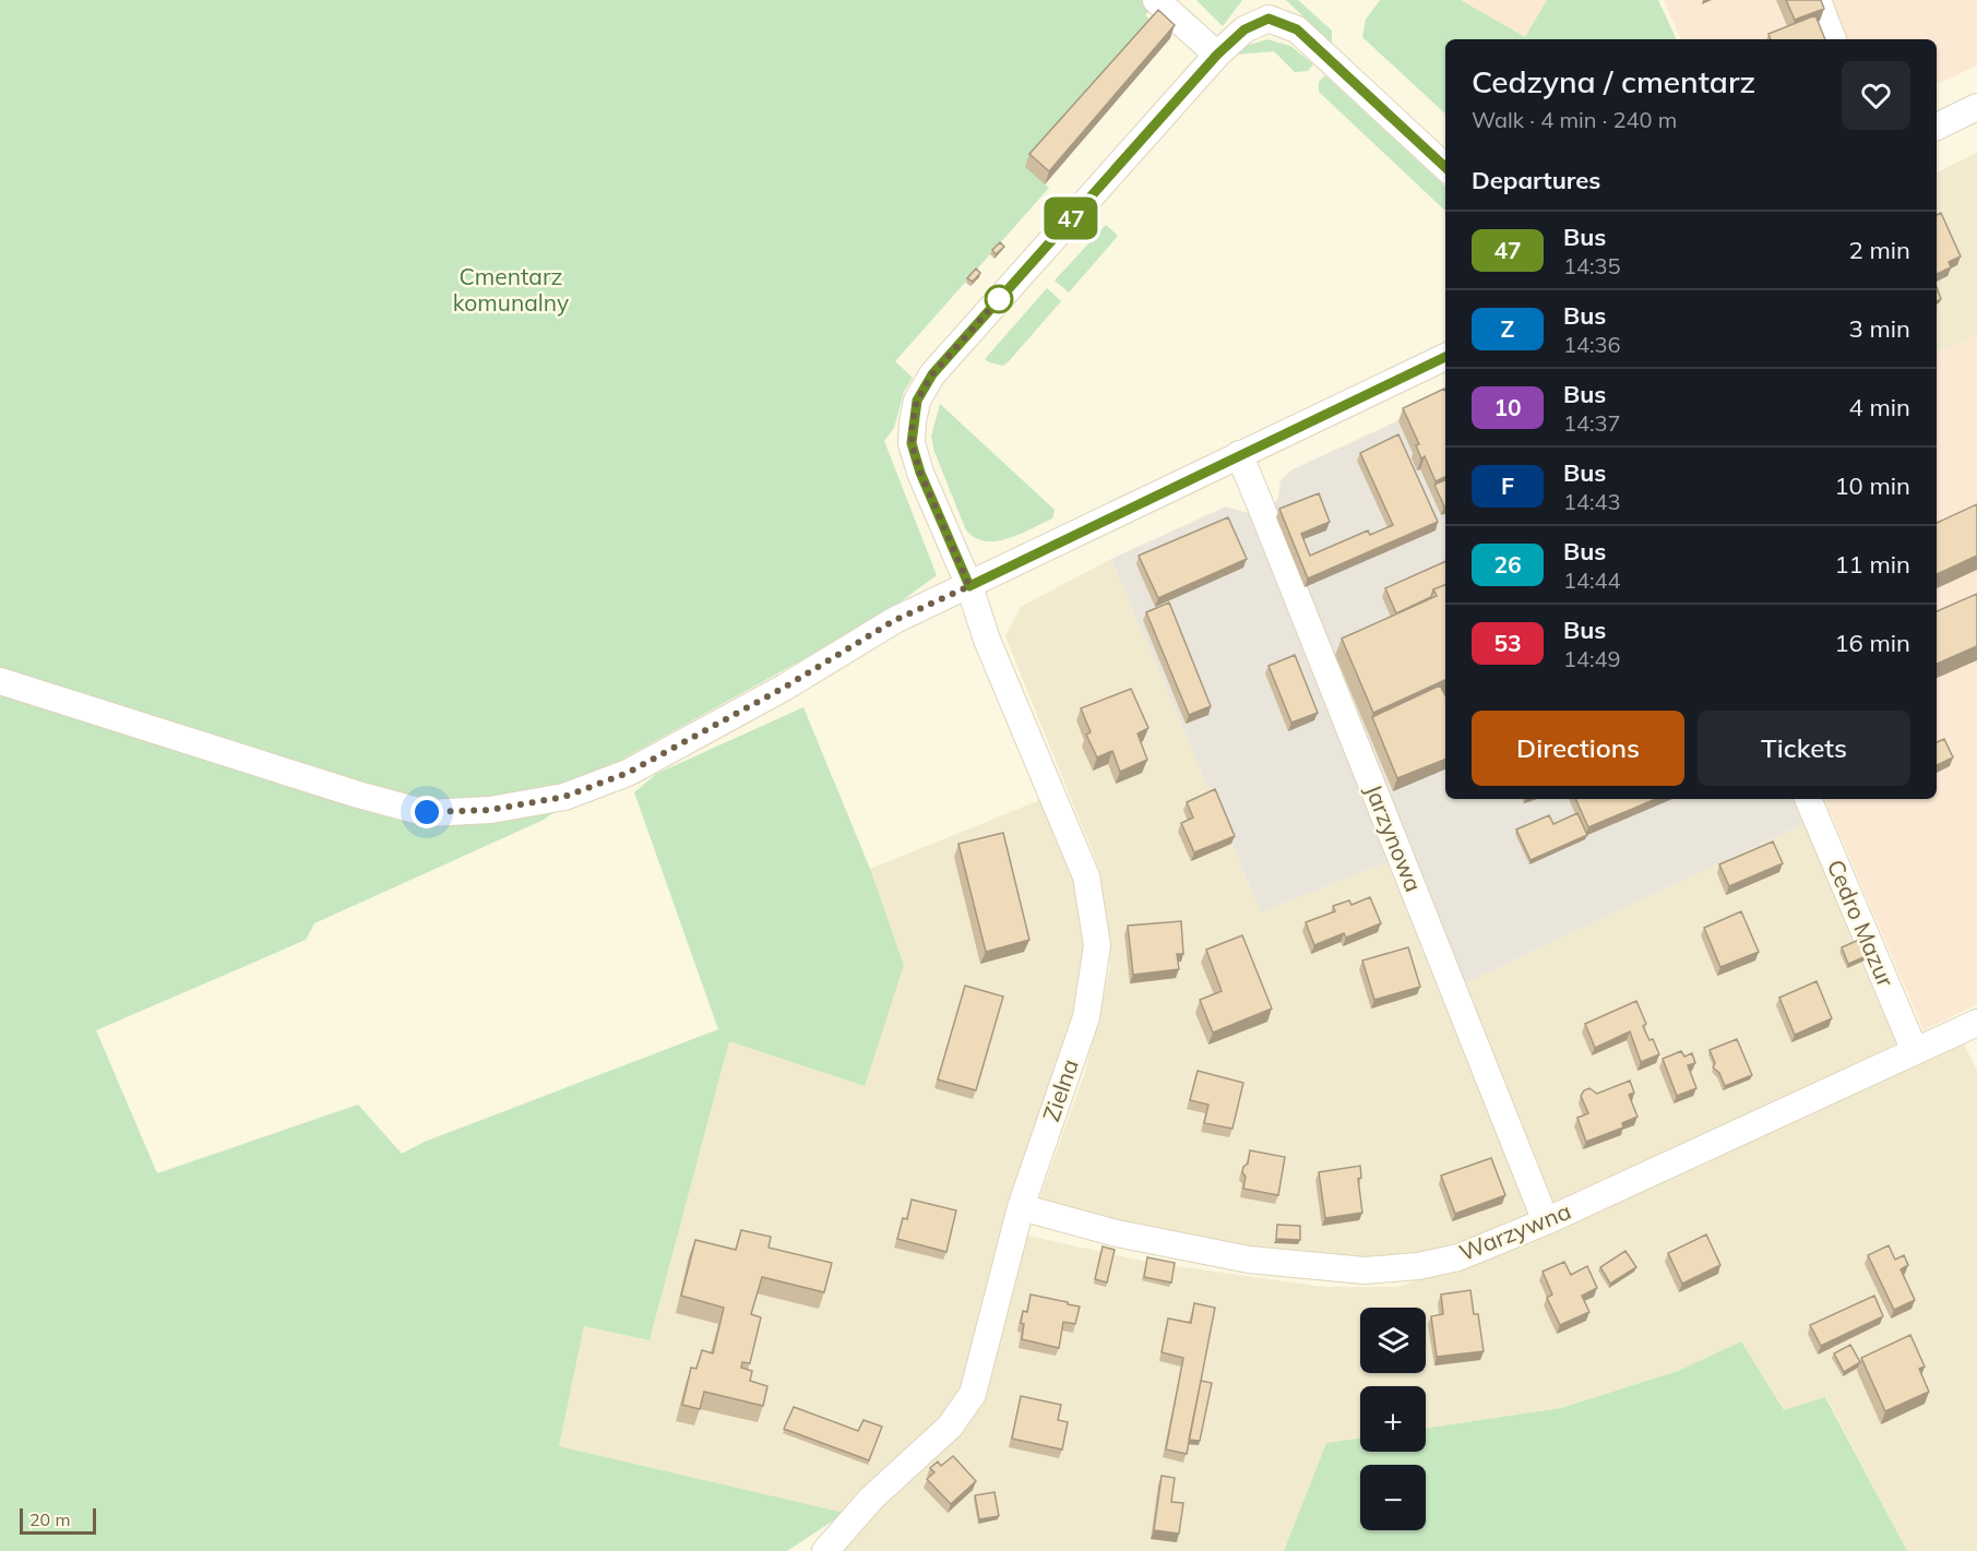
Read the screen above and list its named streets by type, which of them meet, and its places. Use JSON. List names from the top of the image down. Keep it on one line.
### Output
{"streets":{"street":["Jarzynowa","Cedro Mazur","Zielna","Warzywna"]},"crossings":[["Jarzynowa","Warzywna"],["Cedro Mazur","Warzywna"],["Zielna","Warzywna"]],"parks":["Cmentarz komunalny"],"lines":["bus line 47"],"scale_bar":"20 m","page":{"on_map":"47","heading":[["Cedzyna / cmentarz","Walk · 4 min · 240 m"],"Departures"],"list":[{"mark":"47","name":"Bus","note":"14:35","value":"2 min"},{"mark":"Z","name":"Bus","note":"14:36","value":"3 min"},{"mark":"10","name":"Bus","note":"14:37","value":"4 min"},{"mark":"F","name":"Bus","note":"14:43","value":"10 min"},{"mark":"26","name":"Bus","note":"14:44","value":"11 min"},{"mark":"53","name":"Bus","note":"14:49","value":"16 min"}],"buttons":["Directions","Tickets"],"map_buttons":["+","−"],"scale":"20 m"}}
